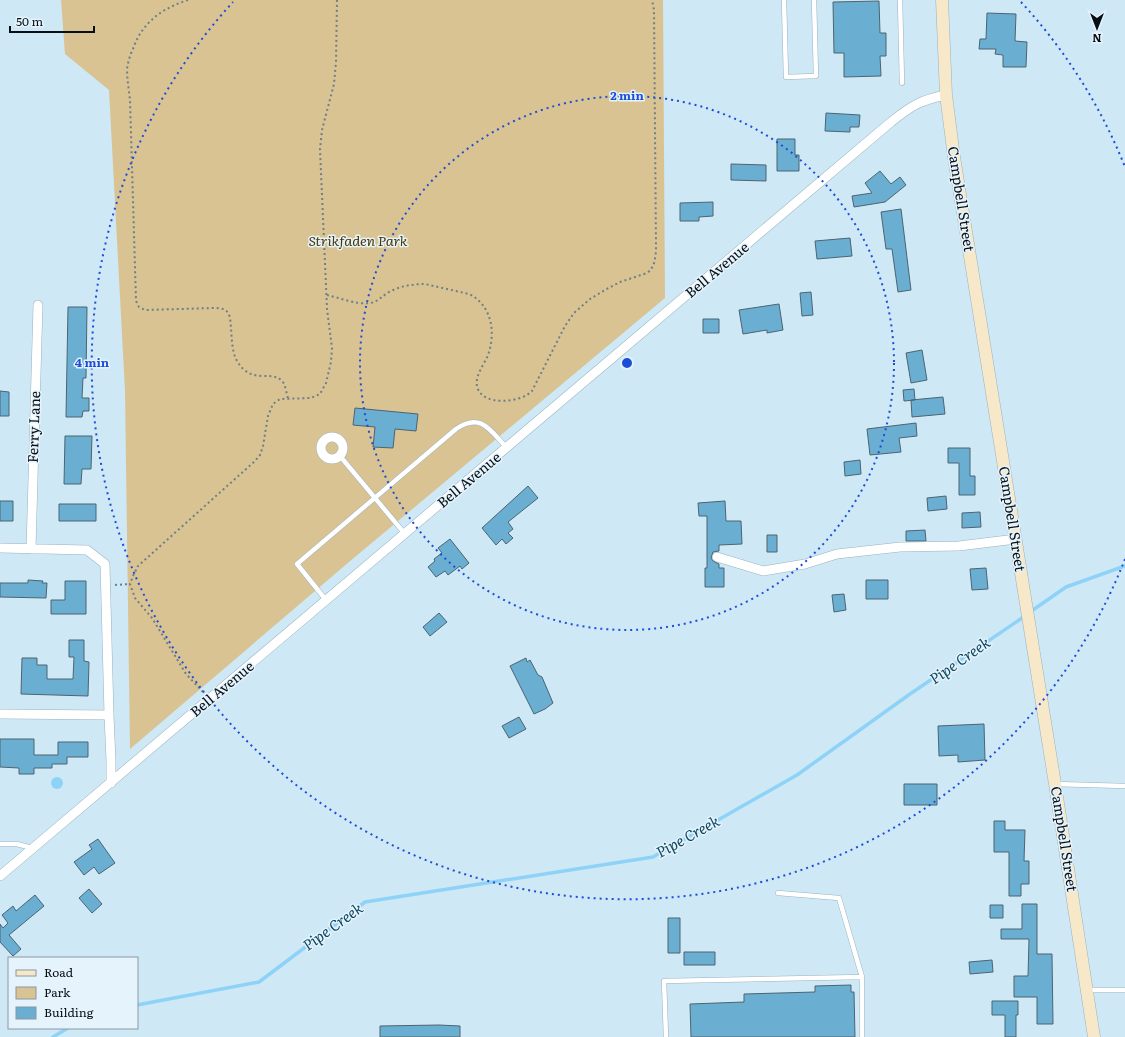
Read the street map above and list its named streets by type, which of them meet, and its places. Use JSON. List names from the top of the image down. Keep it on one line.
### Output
{"streets":{"street":["Campbell Street","Bell Avenue","Ferry Lane"]},"crossings":[["Campbell Street","Bell Avenue"]],"water":["Pipe Creek"],"parks":["Strikfaden Park"],"legend":["Road","Park","Building"],"scale_bar":"50 m","north":"bottom","rings":["2 min","4 min"]}
